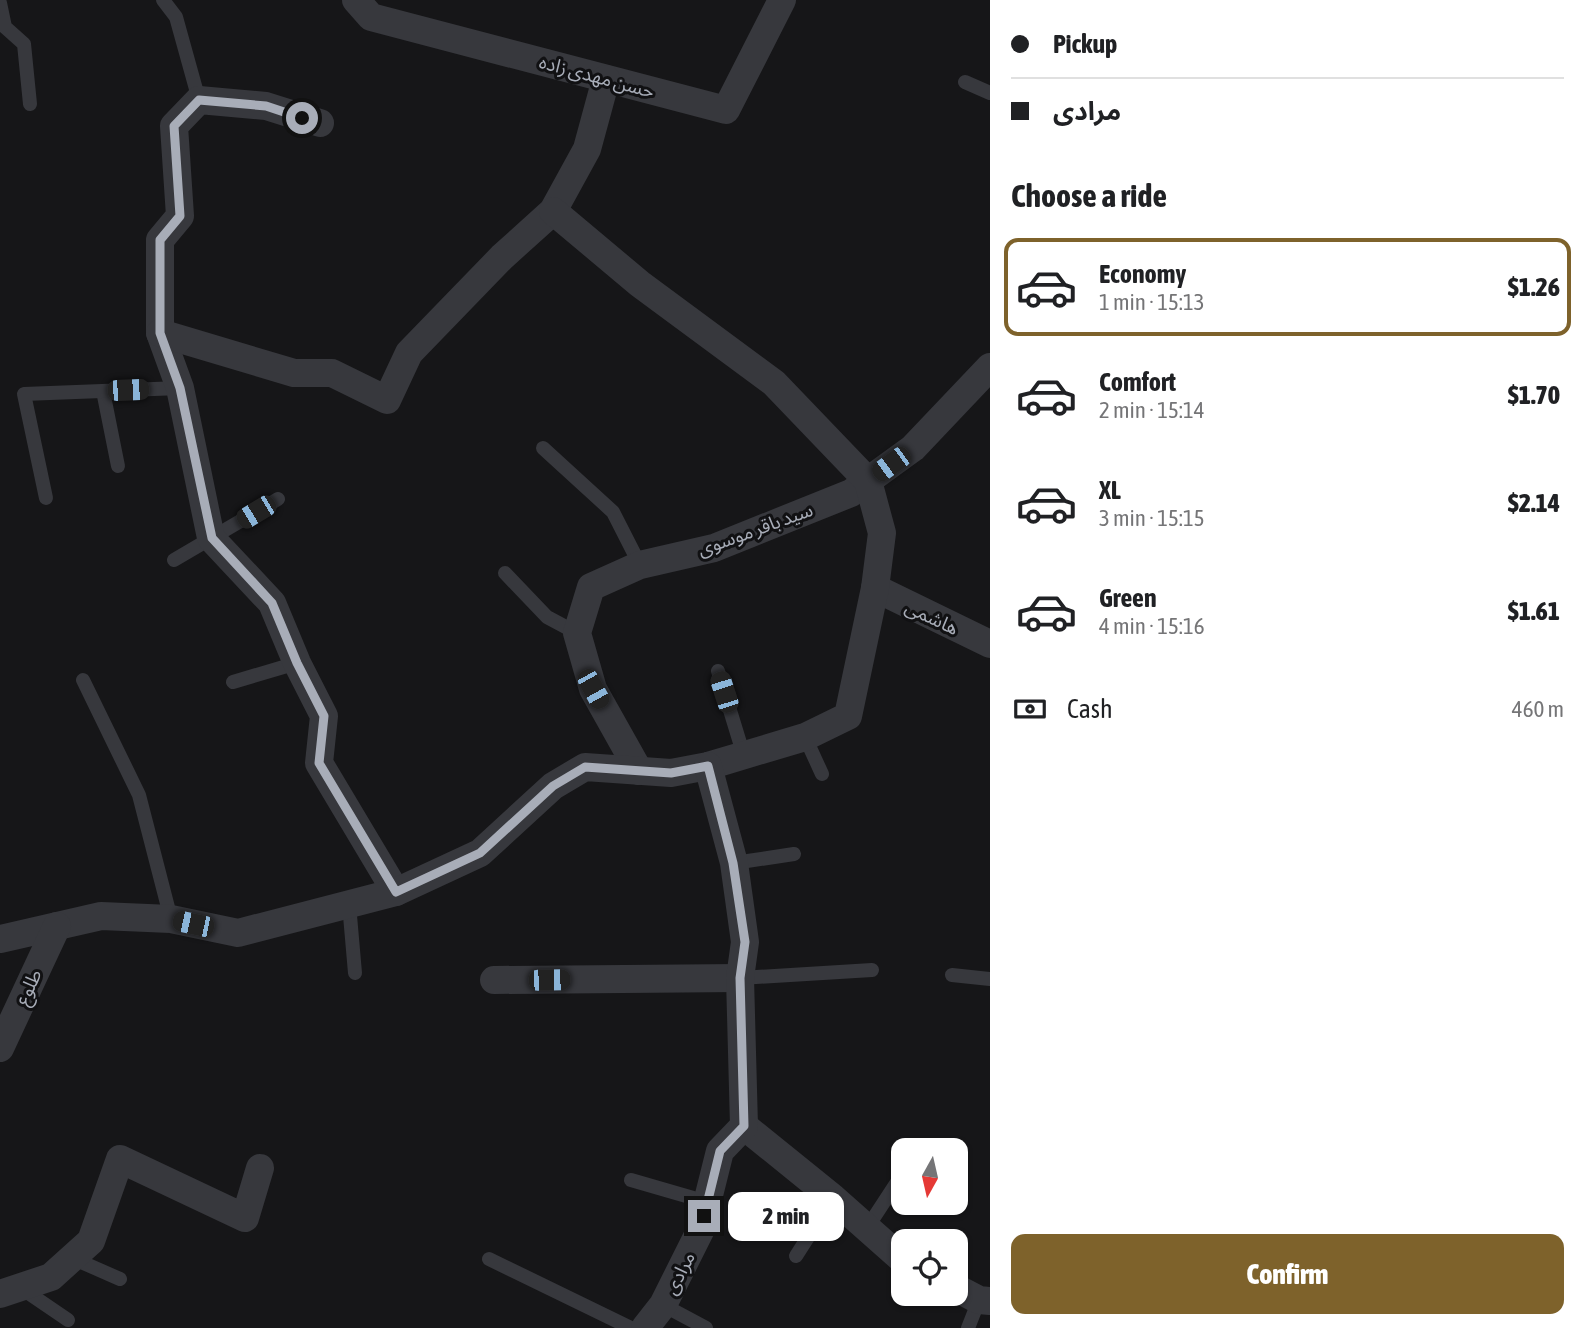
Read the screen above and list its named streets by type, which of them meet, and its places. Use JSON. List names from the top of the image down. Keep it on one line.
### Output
{"streets":{"street":["حسن مهدی زاده","سید باقر موسوی","هاشمی","طلوع","مرادی"]},"north":"bottom","page":{"banner":["Pickup","مرادی"],"heading":"Choose a ride","list":[{"name":"Economy","note":"1 min · 15:13","value":"$1.26"},{"name":"Comfort","note":"2 min · 15:14","value":"$1.70"},{"name":"XL","note":"3 min · 15:15","value":"$2.14"},{"name":"Green","note":"4 min · 15:16","value":"$1.61"}],"pay":["Cash","460 m"],"bubble":"2 min","buttons":"Confirm"}}
